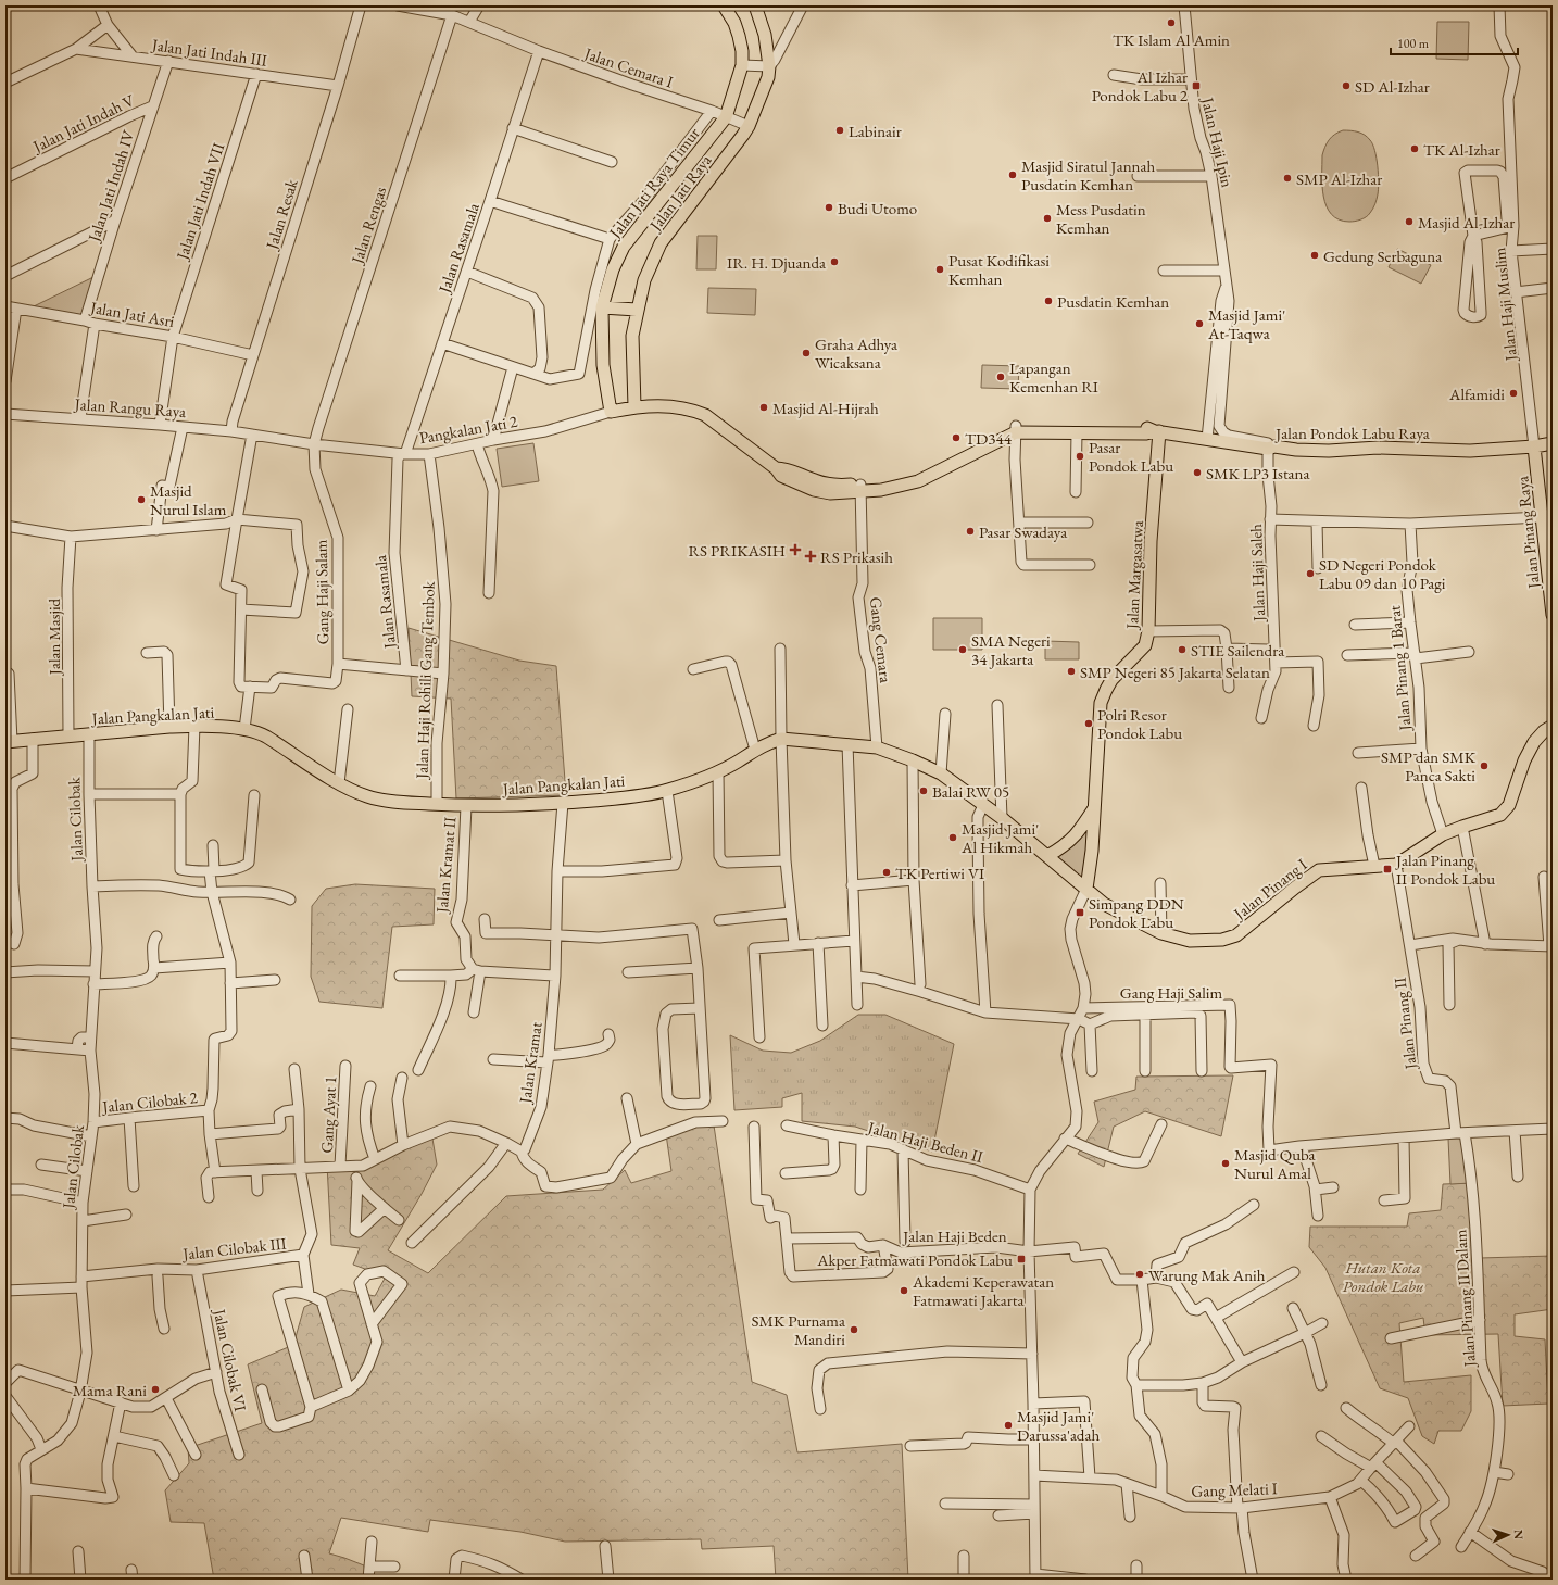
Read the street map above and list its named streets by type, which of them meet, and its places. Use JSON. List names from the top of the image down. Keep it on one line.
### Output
{"streets":{"main road":["Jalan Jati Raya Timur","Jalan Jati Raya","Jalan Pondok Labu Raya","Jalan Pinang Raya","Jalan Margasatwa","Jalan Pangkalan Jati","Jalan Pinang I"],"street":["Jalan Jati Indah III","Jalan Cemara I","Jalan Jati Indah V","Jalan Haji Ipin","Jalan Jati Indah IV","Jalan Jati Indah VII","Jalan Resak","Jalan Rengas","Jalan Rasamala","Jalan Haji Muslim","Jalan Jati Asri","Jalan Rangu Raya","Pangkalan Jati 2","Jalan Haji Saleh","Gang Haji Salam","Jalan Masjid","Gang Cemara","Jalan Pinang 1 Barat","Jalan Haji Rohili Gang Tembok","Jalan Cilobak","Jalan Kramat II","Gang Haji Salim","Jalan Pinang II","Jalan Kramat","Jalan Cilobak 2","Gang Ayat 1","Jalan Haji Beden II","Jalan Haji Beden","Jalan Cilobak III","Jalan Pinang II Dalam","Jalan Cilobak VI","Gang Melati I"]},"crossings":[["Jalan Jati Indah III","Jalan Jati Indah IV"],["Jalan Jati Indah III","Jalan Jati Indah VII"],["Jalan Jati Indah III","Jalan Resak"],["Jalan Cemara I","Jalan Jati Raya Timur"],["Jalan Cemara I","Jalan Jati Raya"],["Jalan Cemara I","Jalan Rengas"],["Jalan Cemara I","Jalan Rasamala"],["Jalan Jati Indah V","Jalan Jati Indah IV"],["Jalan Haji Ipin","Jalan Pondok Labu Raya"],["Jalan Haji Ipin","Jalan Haji Saleh"],["Jalan Jati Raya Timur","Pangkalan Jati 2"],["Jalan Jati Raya Timur","Jalan Pondok Labu Raya"],["Jalan Jati Indah IV","Jalan Jati Asri"],["Jalan Jati Indah IV","Jalan Rangu Raya"],["Jalan Jati Raya","Jalan Pondok Labu Raya"],["Jalan Jati Indah VII","Jalan Jati Asri"],["Jalan Jati Indah VII","Jalan Rangu Raya"],["Jalan Resak","Jalan Jati Asri"],["Jalan Resak","Jalan Rangu Raya"],["Jalan Rengas","Pangkalan Jati 2"],["Jalan Rengas","Gang Haji Salam"],["Jalan Rasamala","Pangkalan Jati 2"],["Jalan Haji Muslim","Jalan Pondok Labu Raya"],["Jalan Haji Muslim","Jalan Pinang Raya"],["Jalan Rangu Raya","Pangkalan Jati 2"],["Pangkalan Jati 2","Jalan Pondok Labu Raya"],["Pangkalan Jati 2","Gang Haji Salam"],["Pangkalan Jati 2","Jalan Haji Rohili Gang Tembok"],["Jalan Pondok Labu Raya","Jalan Pinang Raya"],["Jalan Pondok Labu Raya","Jalan Haji Saleh"],["Jalan Pondok Labu Raya","Jalan Margasatwa"],["Jalan Pondok Labu Raya","Gang Cemara"],["Jalan Margasatwa","Jalan Pangkalan Jati"],["Jalan Margasatwa","Jalan Pinang I"],["Jalan Margasatwa","Gang Haji Salim"],["Jalan Margasatwa","Jalan Haji Beden II"],["Jalan Margasatwa","Jalan Haji Beden"],["Jalan Margasatwa","Gang Melati I"],["Jalan Masjid","Jalan Pangkalan Jati"],["Gang Cemara","Jalan Pangkalan Jati"],["Jalan Haji Rohili Gang Tembok","Jalan Pangkalan Jati"],["Jalan Pangkalan Jati","Jalan Cilobak"],["Jalan Pangkalan Jati","Jalan Kramat II"],["Jalan Pangkalan Jati","Jalan Pinang I"],["Jalan Pangkalan Jati","Jalan Kramat"],["Jalan Cilobak","Jalan Cilobak 2"],["Jalan Cilobak","Jalan Cilobak III"],["Jalan Pinang I","Jalan Pinang II"],["Jalan Pinang II","Jalan Pinang II Dalam"],["Jalan Cilobak III","Jalan Cilobak VI"]],"parks":["Hutan Kota Pondok Labu"],"places":{"other":["TK Islam Al Amin","SD Al-Izhar","Labinair","TK Al-Izhar","Masjid Siratul Jannah Pusdatin Kemhan","SMP Al-Izhar","Budi Utomo","Mess Pusdatin Kemhan","Masjid Al-Izhar","Gedung Serbaguna","IR. H. Djuanda","Pusat Kodifikasi Kemhan","Pusdatin Kemhan","Masjid Jami' At-Taqwa","Graha Adhya Wicaksana","Lapangan Kemenhan RI","Alfamidi","Masjid Al-Hijrah","TD344","Pasar Pondok Labu","SMK LP3 Istana","Masjid Nurul Islam","Pasar Swadaya","SD Negeri Pondok Labu 09 dan 10 Pagi","SMA Negeri 34 Jakarta","STIE Sailendra","SMP Negeri 85 Jakarta Selatan","Polri Resor Pondok Labu","SMP dan SMK Panca Sakti","Balai RW 05","Masjid Jami' Al Hikmah","TK Pertiwi VI","Masjid Quba Nurul Amal","Warung Mak Anih","Akademi Keperawatan Fatmawati Jakarta","SMK Purnama Mandiri","Mama Rani","Masjid Jami' Darussa'adah"],"transit":["Al Izhar Pondok Labu 2","Jalan Pinang II Pondok Labu","Simpang DDN Pondok Labu","Akper Fatmawati Pondok Labu"],"health":["RS PRIKASIH","RS Prikasih"]},"scale_bar":"100 m","north":"right"}
